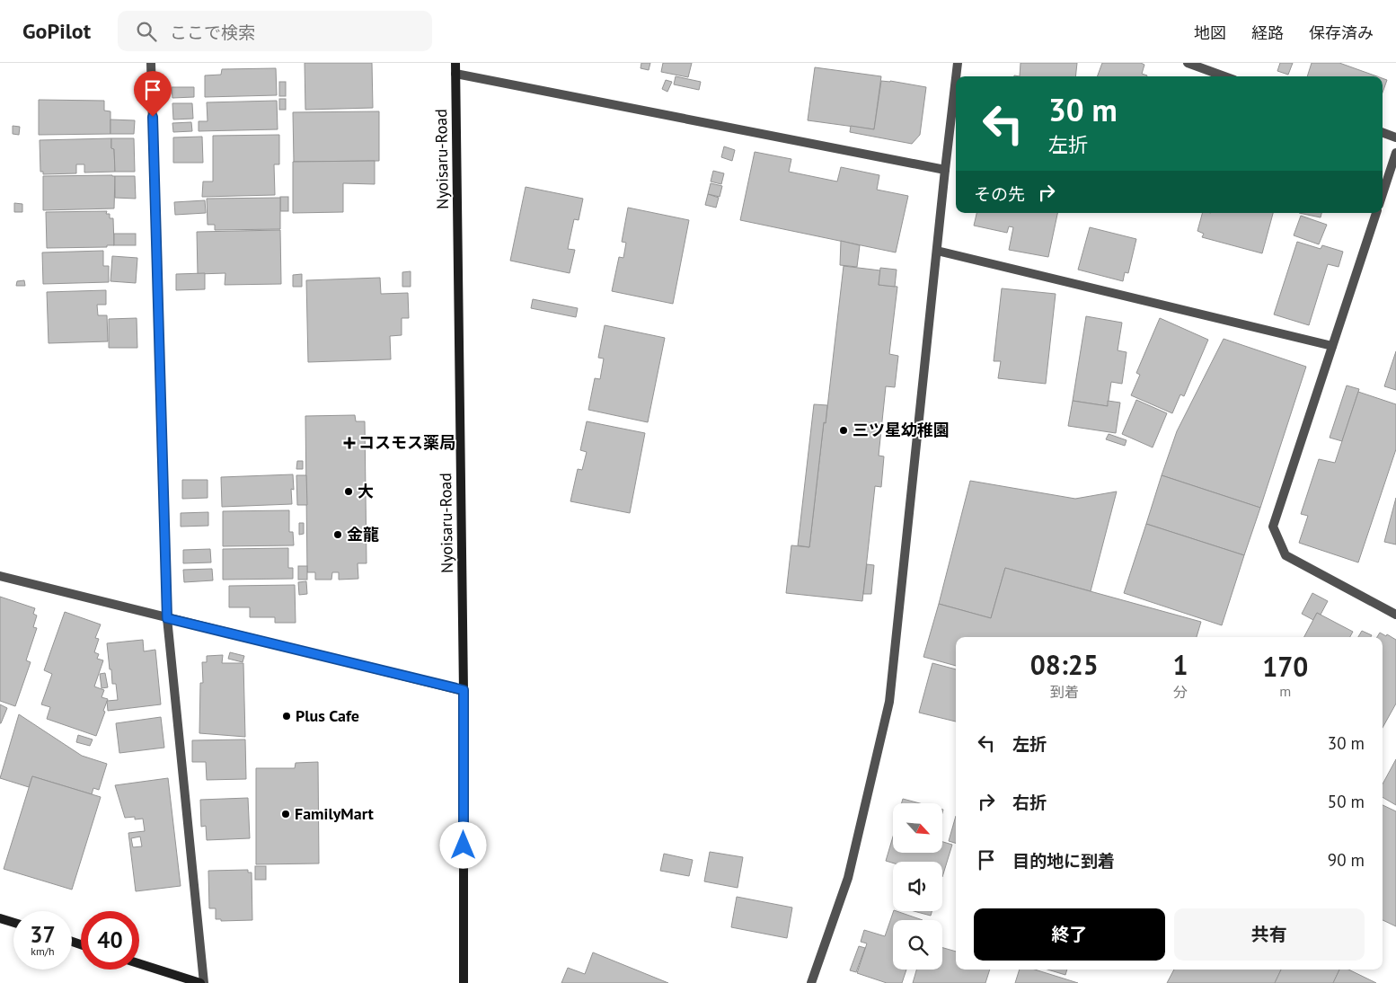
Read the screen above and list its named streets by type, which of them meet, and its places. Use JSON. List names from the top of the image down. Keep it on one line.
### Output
{"streets":{"street":["Nyoisaru-Road"]},"places":{"other":["三ツ星幼稚園","大","金龍","Plus Cafe","FamilyMart"],"health":["コスモス薬局"]},"north":"bottom right","page":{"header":"GoPilot","search":"ここで検索","nav":["地図","経路","保存済み"],"turn":["30 m","左折"],"then":"その先","eta":["08:25","到着","1","分","170","m"],"list":[{"name":"左折","value":"30 m"},{"name":"右折","value":"50 m"},{"name":"目的地に到着","value":"90 m"}],"buttons":["終了","共有"],"speed":"37 km/h","limit":"40"}}
